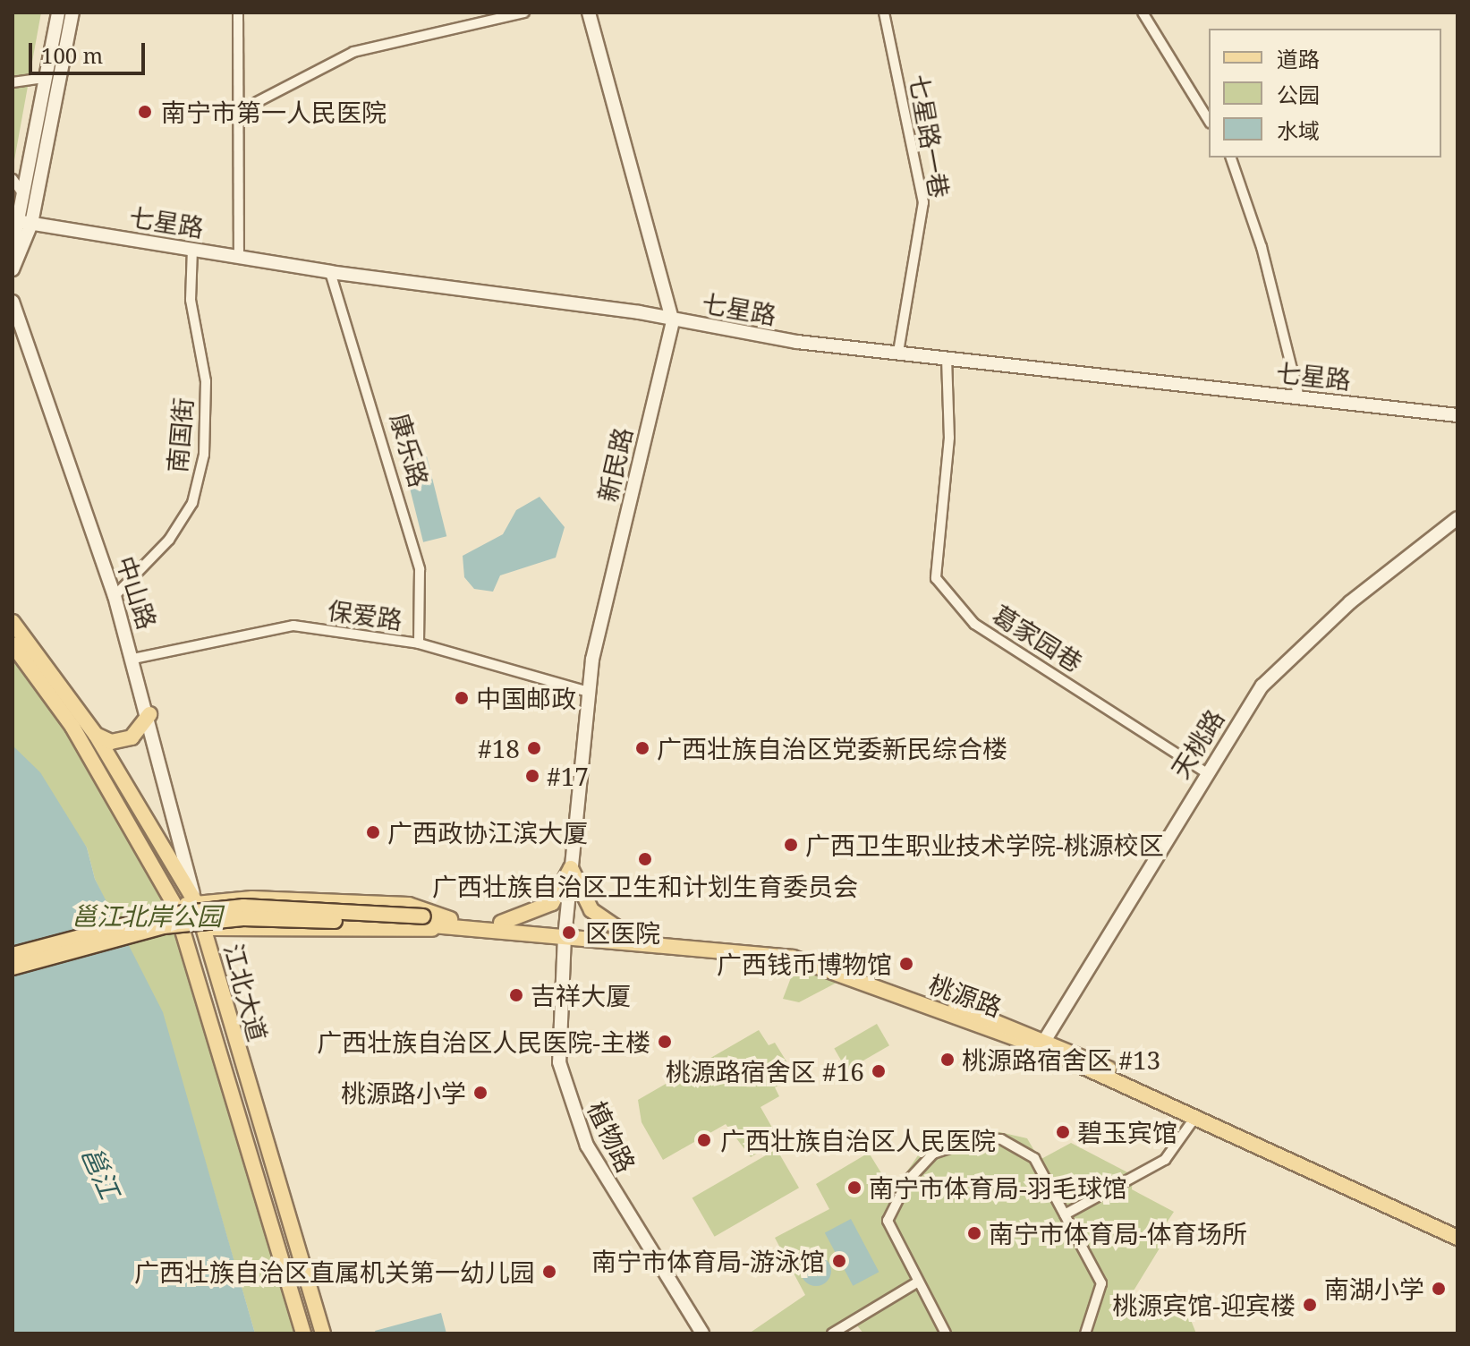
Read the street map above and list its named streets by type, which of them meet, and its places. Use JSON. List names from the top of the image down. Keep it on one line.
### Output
{"streets":{"main road":["七星路","新民路","中山路","天桃路","江北大道","桃源路","植物路"],"street":["七星路一巷","南国街","康乐路","保爱路","葛家园巷"]},"crossings":[["七星路一巷","七星路"],["七星路","南国街"],["七星路","康乐路"],["七星路","新民路"],["七星路","葛家园巷"],["南国街","中山路"],["康乐路","保爱路"],["新民路","保爱路"],["新民路","桃源路"],["新民路","植物路"],["中山路","保爱路"],["中山路","江北大道"],["葛家园巷","天桃路"],["天桃路","桃源路"],["桃源路","植物路"]],"water":["邕江"],"parks":["邕江北岸公园"],"places":["南宁市第一人民医院","中国邮政","#18","广西壮族自治区党委新民综合楼","#17","广西政协江滨大厦","广西卫生职业技术学院-桃源校区","广西壮族自治区卫生和计划生育委员会","区医院","广西钱币博物馆","吉祥大厦","广西壮族自治区人民医院-主楼","桃源路宿舍区 #13","桃源路宿舍区 #16","桃源路小学","碧玉宾馆","广西壮族自治区人民医院","南宁市体育局-羽毛球馆","南宁市体育局-体育场所","南宁市体育局-游泳馆","广西壮族自治区直属机关第一幼儿园","南湖小学","桃源宾馆-迎宾楼"],"legend":["道路","公园","水域"],"scale_bar":"100 m"}
